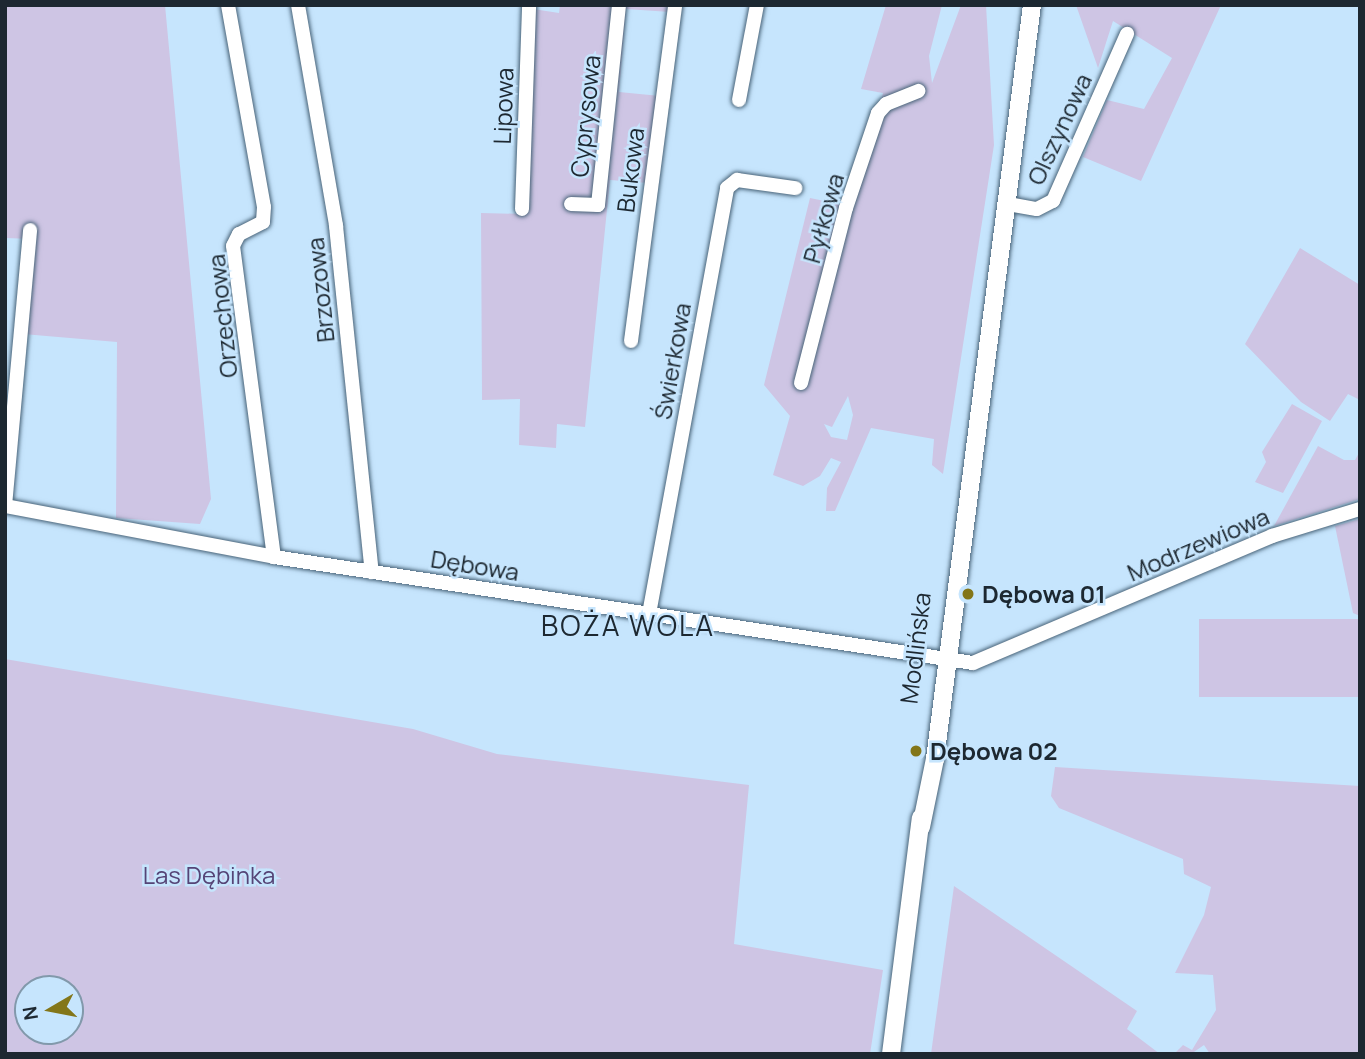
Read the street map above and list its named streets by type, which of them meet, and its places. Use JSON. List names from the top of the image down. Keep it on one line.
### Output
{"streets":{"main road":["Modlińska"],"street":["Lipowa","Cyprysowa","Olszynowa","Bukowa","Pyłkowa","Brzozowa","Orzechowa","Świerkowa","Modrzewiowa","Dębowa"]},"crossings":[["Olszynowa","Modlińska"],["Brzozowa","Dębowa"],["Orzechowa","Dębowa"],["Świerkowa","Dębowa"],["Modrzewiowa","Dębowa"],["Modrzewiowa","Modlińska"],["Dębowa","Modlińska"]],"districts":["BOŻA WOLA"],"parks":["Las Dębinka"],"places":["Dębowa 01","Dębowa 02"],"north":"left"}
